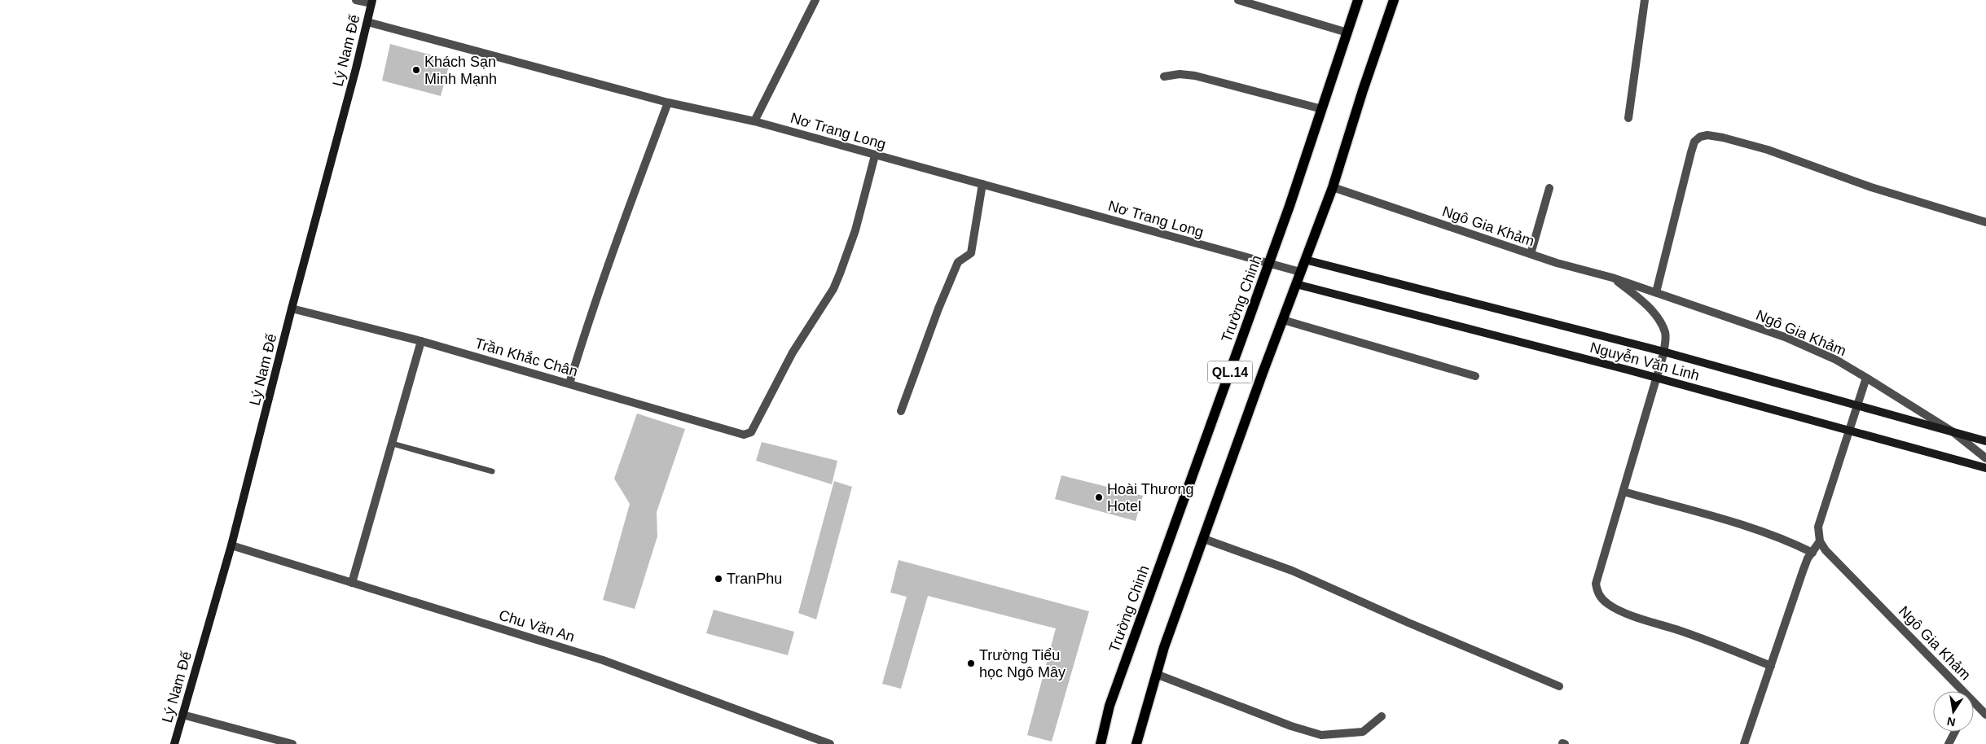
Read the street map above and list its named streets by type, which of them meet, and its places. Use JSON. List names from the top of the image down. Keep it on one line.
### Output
{"streets":{"main road":["Trường Chinh","QL.14"],"street":["Lý Nam Đế","Nơ Trang Long","Ngô Gia Khảm","Trần Khắc Chân","Nguyễn Văn Linh","Chu Văn An"]},"crossings":[["Lý Nam Đế","Nơ Trang Long"],["Lý Nam Đế","Trần Khắc Chân"],["Lý Nam Đế","Chu Văn An"],["Nơ Trang Long","Trường Chinh"],["Nơ Trang Long","Trần Khắc Chân"],["Nơ Trang Long","QL.14"],["Ngô Gia Khảm","Nguyễn Văn Linh"],["Ngô Gia Khảm","QL.14"],["Nguyễn Văn Linh","QL.14"]],"places":["Khách Sạn Minh Mạnh","Hoài Thương Hotel","TranPhu","Trường Tiểu học Ngô Mây"],"north":"bottom"}
